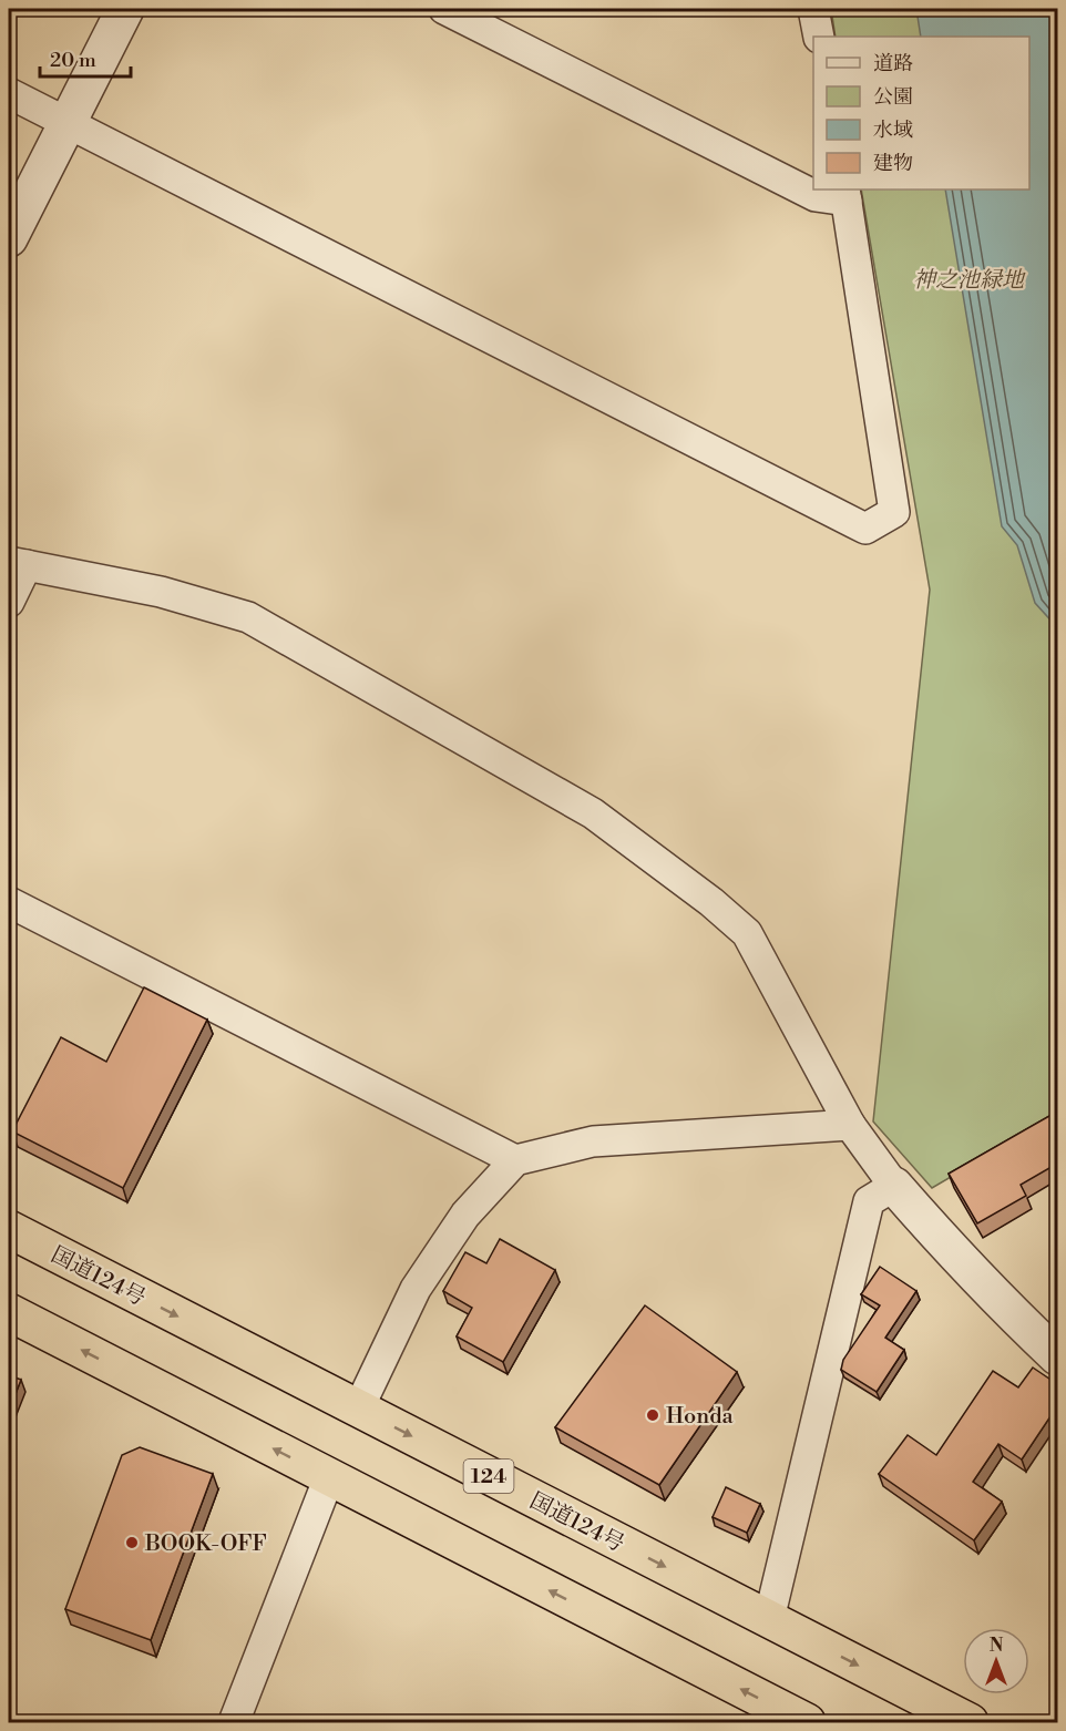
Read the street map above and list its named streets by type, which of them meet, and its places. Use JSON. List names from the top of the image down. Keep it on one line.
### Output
{"streets":{"highway":["国道124号","124"]},"parks":["神之池緑地"],"places":["Honda","BOOK-OFF"],"legend":["道路","公園","水域","建物"],"scale_bar":"20 m","north":"top"}
